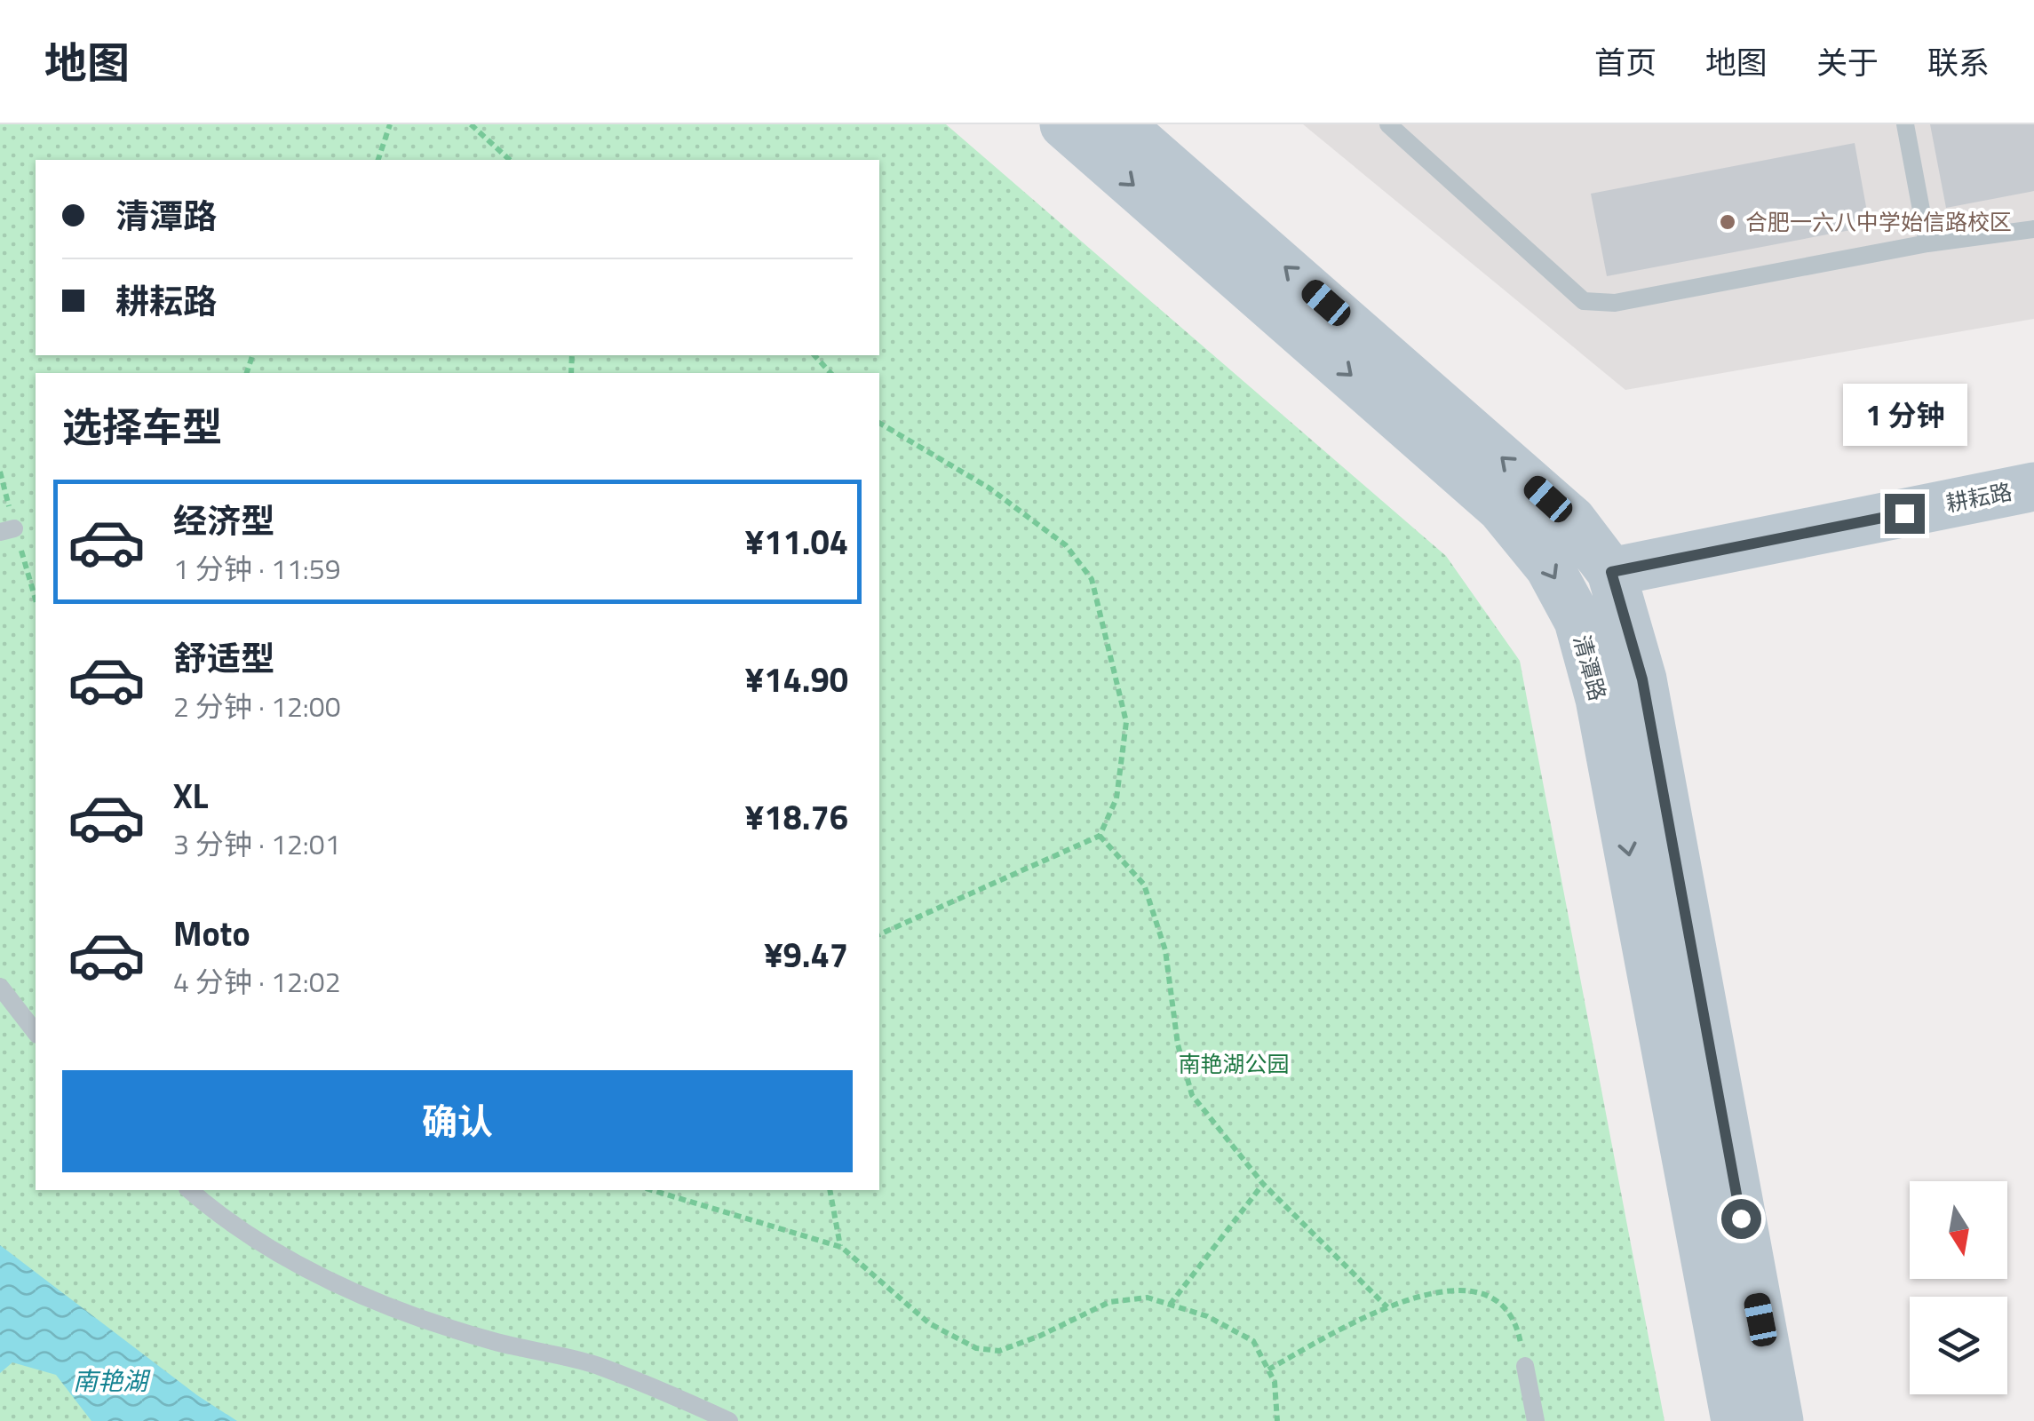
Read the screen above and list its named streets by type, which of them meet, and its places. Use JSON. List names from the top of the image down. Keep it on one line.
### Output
{"streets":{"street":["耕耘路","清潭路"]},"crossings":[["耕耘路","清潭路"]],"water":["南艳湖"],"parks":["南艳湖公园"],"places":["合肥一六八中学始信路校区"],"north":"bottom","page":{"header":"地图","nav":["首页","地图","关于","联系"],"banner":["清潭路","耕耘路"],"heading":"选择车型","bubble":"1 分钟","list":[{"name":"经济型","note":"1 分钟 · 11:59","value":"¥11.04"},{"name":"舒适型","note":"2 分钟 · 12:00","value":"¥14.90"},{"name":"XL","note":"3 分钟 · 12:01","value":"¥18.76"},{"name":"Moto","note":"4 分钟 · 12:02","value":"¥9.47"}],"buttons":"确认"}}
